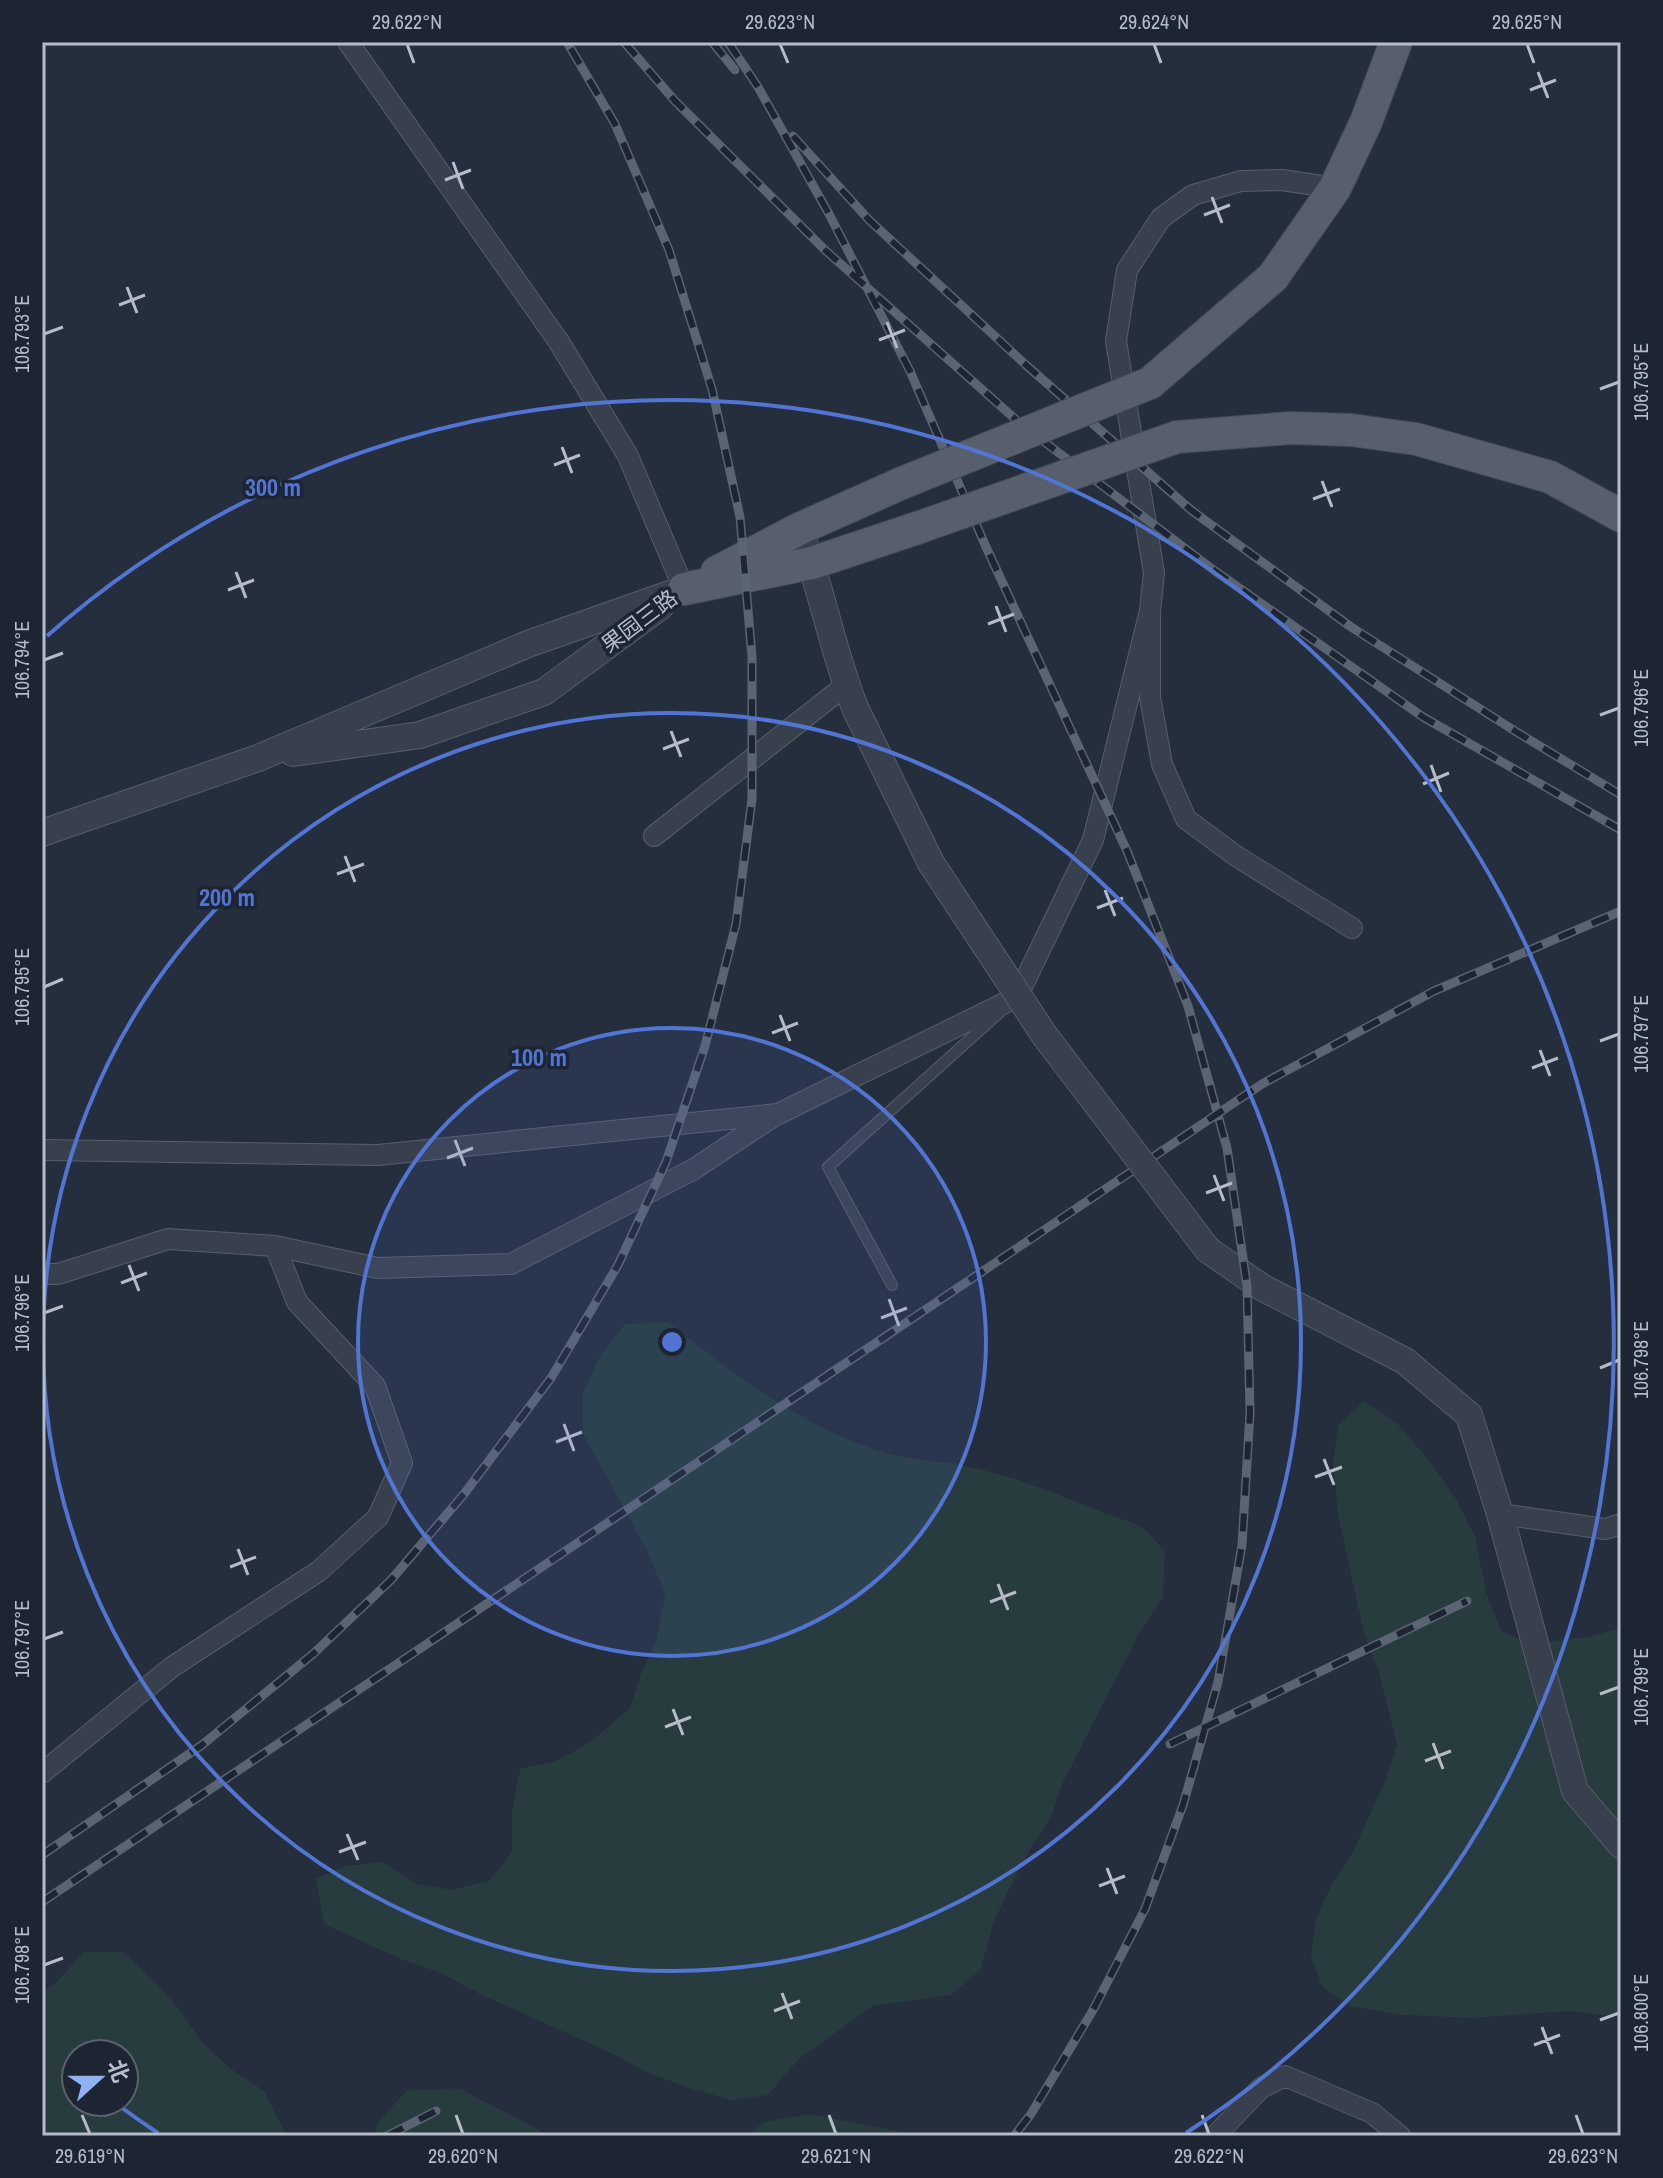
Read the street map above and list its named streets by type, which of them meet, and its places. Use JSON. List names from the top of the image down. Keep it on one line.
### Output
{"streets":{"street":["果园三路"]},"north":"right","coordinates":["29.622°N","29.623°N","29.624°N","29.625°N","106.793°E","106.795°E","106.794°E","106.796°E","106.797°E","106.798°E","106.799°E","106.800°E","29.619°N","29.620°N","29.621°N"],"rings":["300 m","200 m","100 m"]}
